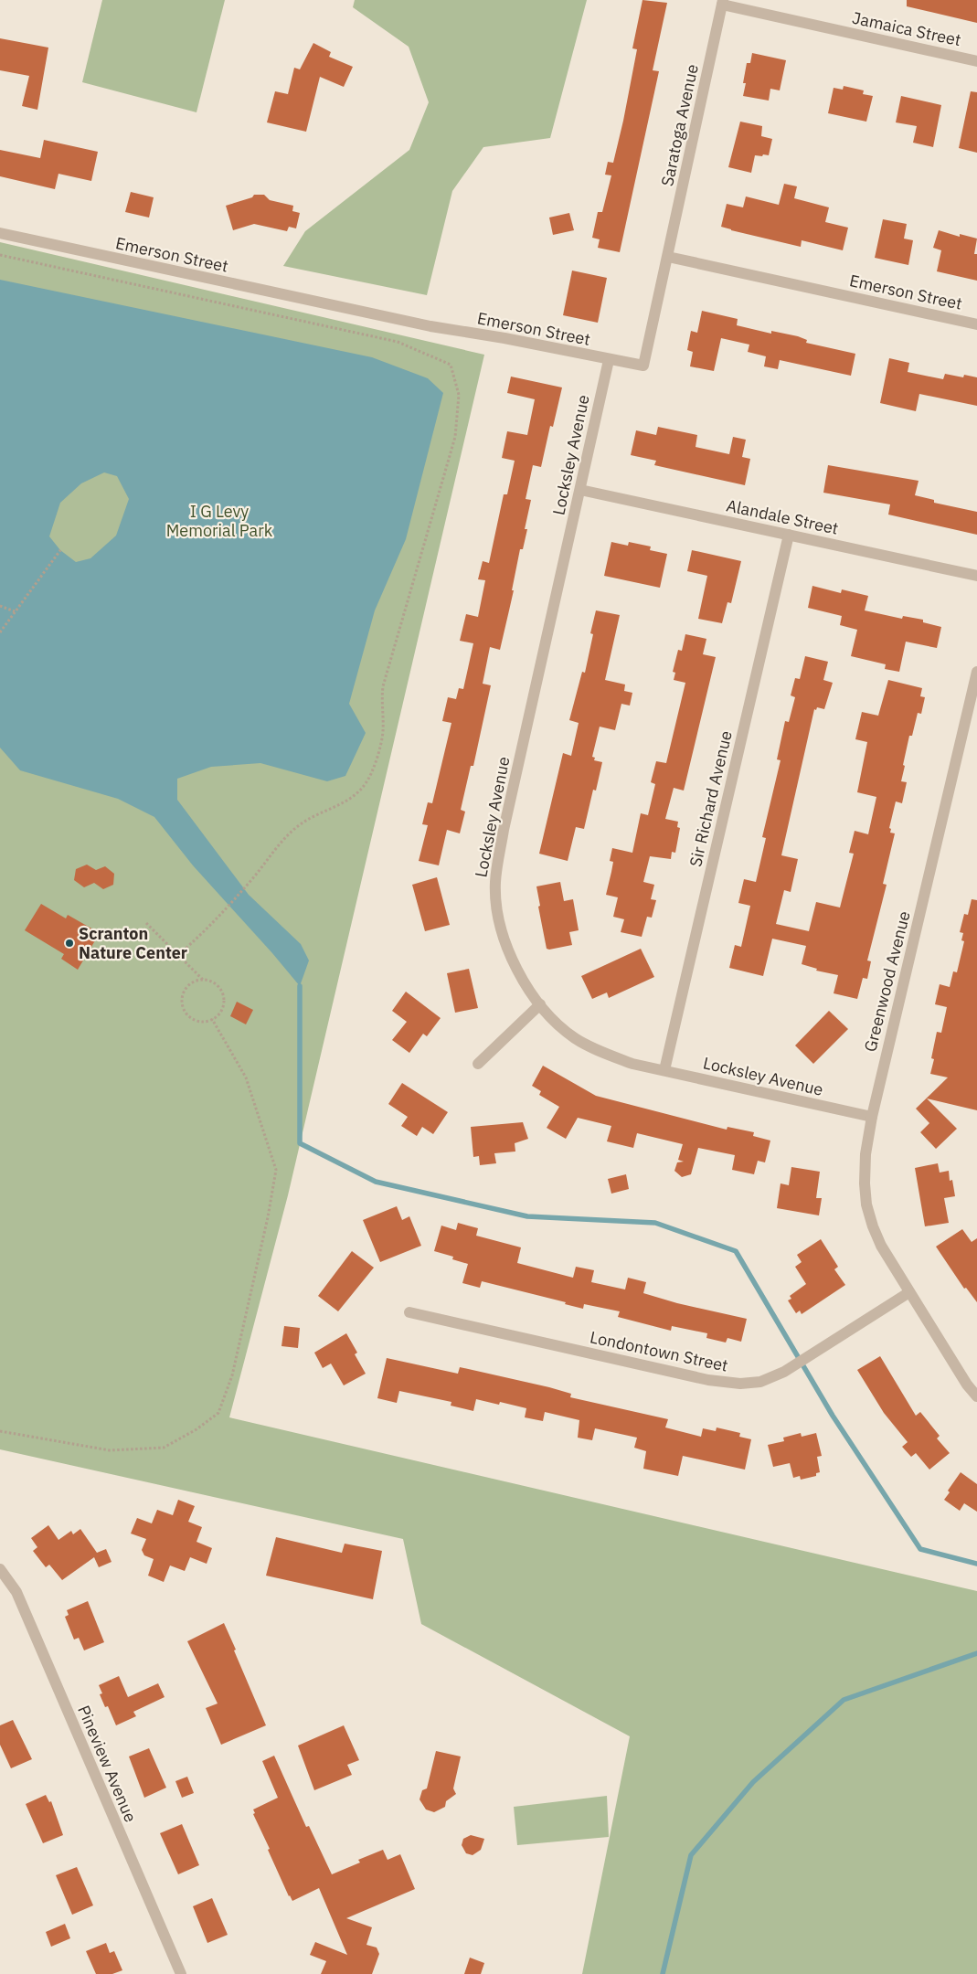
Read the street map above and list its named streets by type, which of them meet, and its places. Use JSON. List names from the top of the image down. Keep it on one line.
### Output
{"streets":{"street":["Jamaica Street","Saratoga Avenue","Emerson Street","Locksley Avenue","Alandale Street","Sir Richard Avenue","Greenwood Avenue","Londontown Street","Pineview Avenue"]},"crossings":[["Jamaica Street","Saratoga Avenue"],["Saratoga Avenue","Emerson Street"],["Emerson Street","Locksley Avenue"],["Locksley Avenue","Alandale Street"],["Locksley Avenue","Sir Richard Avenue"],["Locksley Avenue","Greenwood Avenue"],["Alandale Street","Sir Richard Avenue"],["Greenwood Avenue","Londontown Street"]],"parks":["I G Levy Memorial Park"],"places":["Scranton Nature Center"]}
